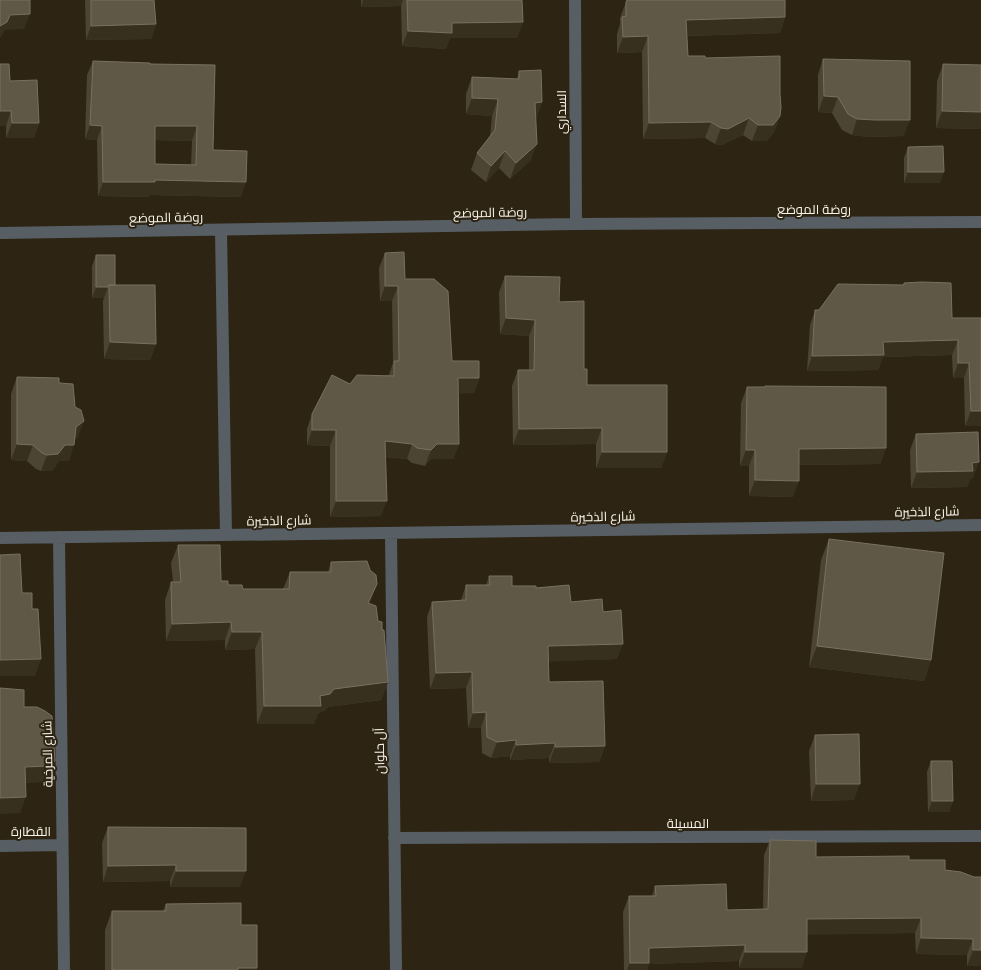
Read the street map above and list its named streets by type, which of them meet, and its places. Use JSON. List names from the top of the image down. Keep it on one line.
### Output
{"streets":{"street":["السداري","روضة الموضع","شارع الذخيرة","آل حلوان","شارع المرخية","المسيلة","القطارة"]},"crossings":[["السداري","روضة الموضع"],["شارع الذخيرة","آل حلوان"],["شارع الذخيرة","شارع المرخية"],["آل حلوان","المسيلة"],["شارع المرخية","القطارة"]]}
